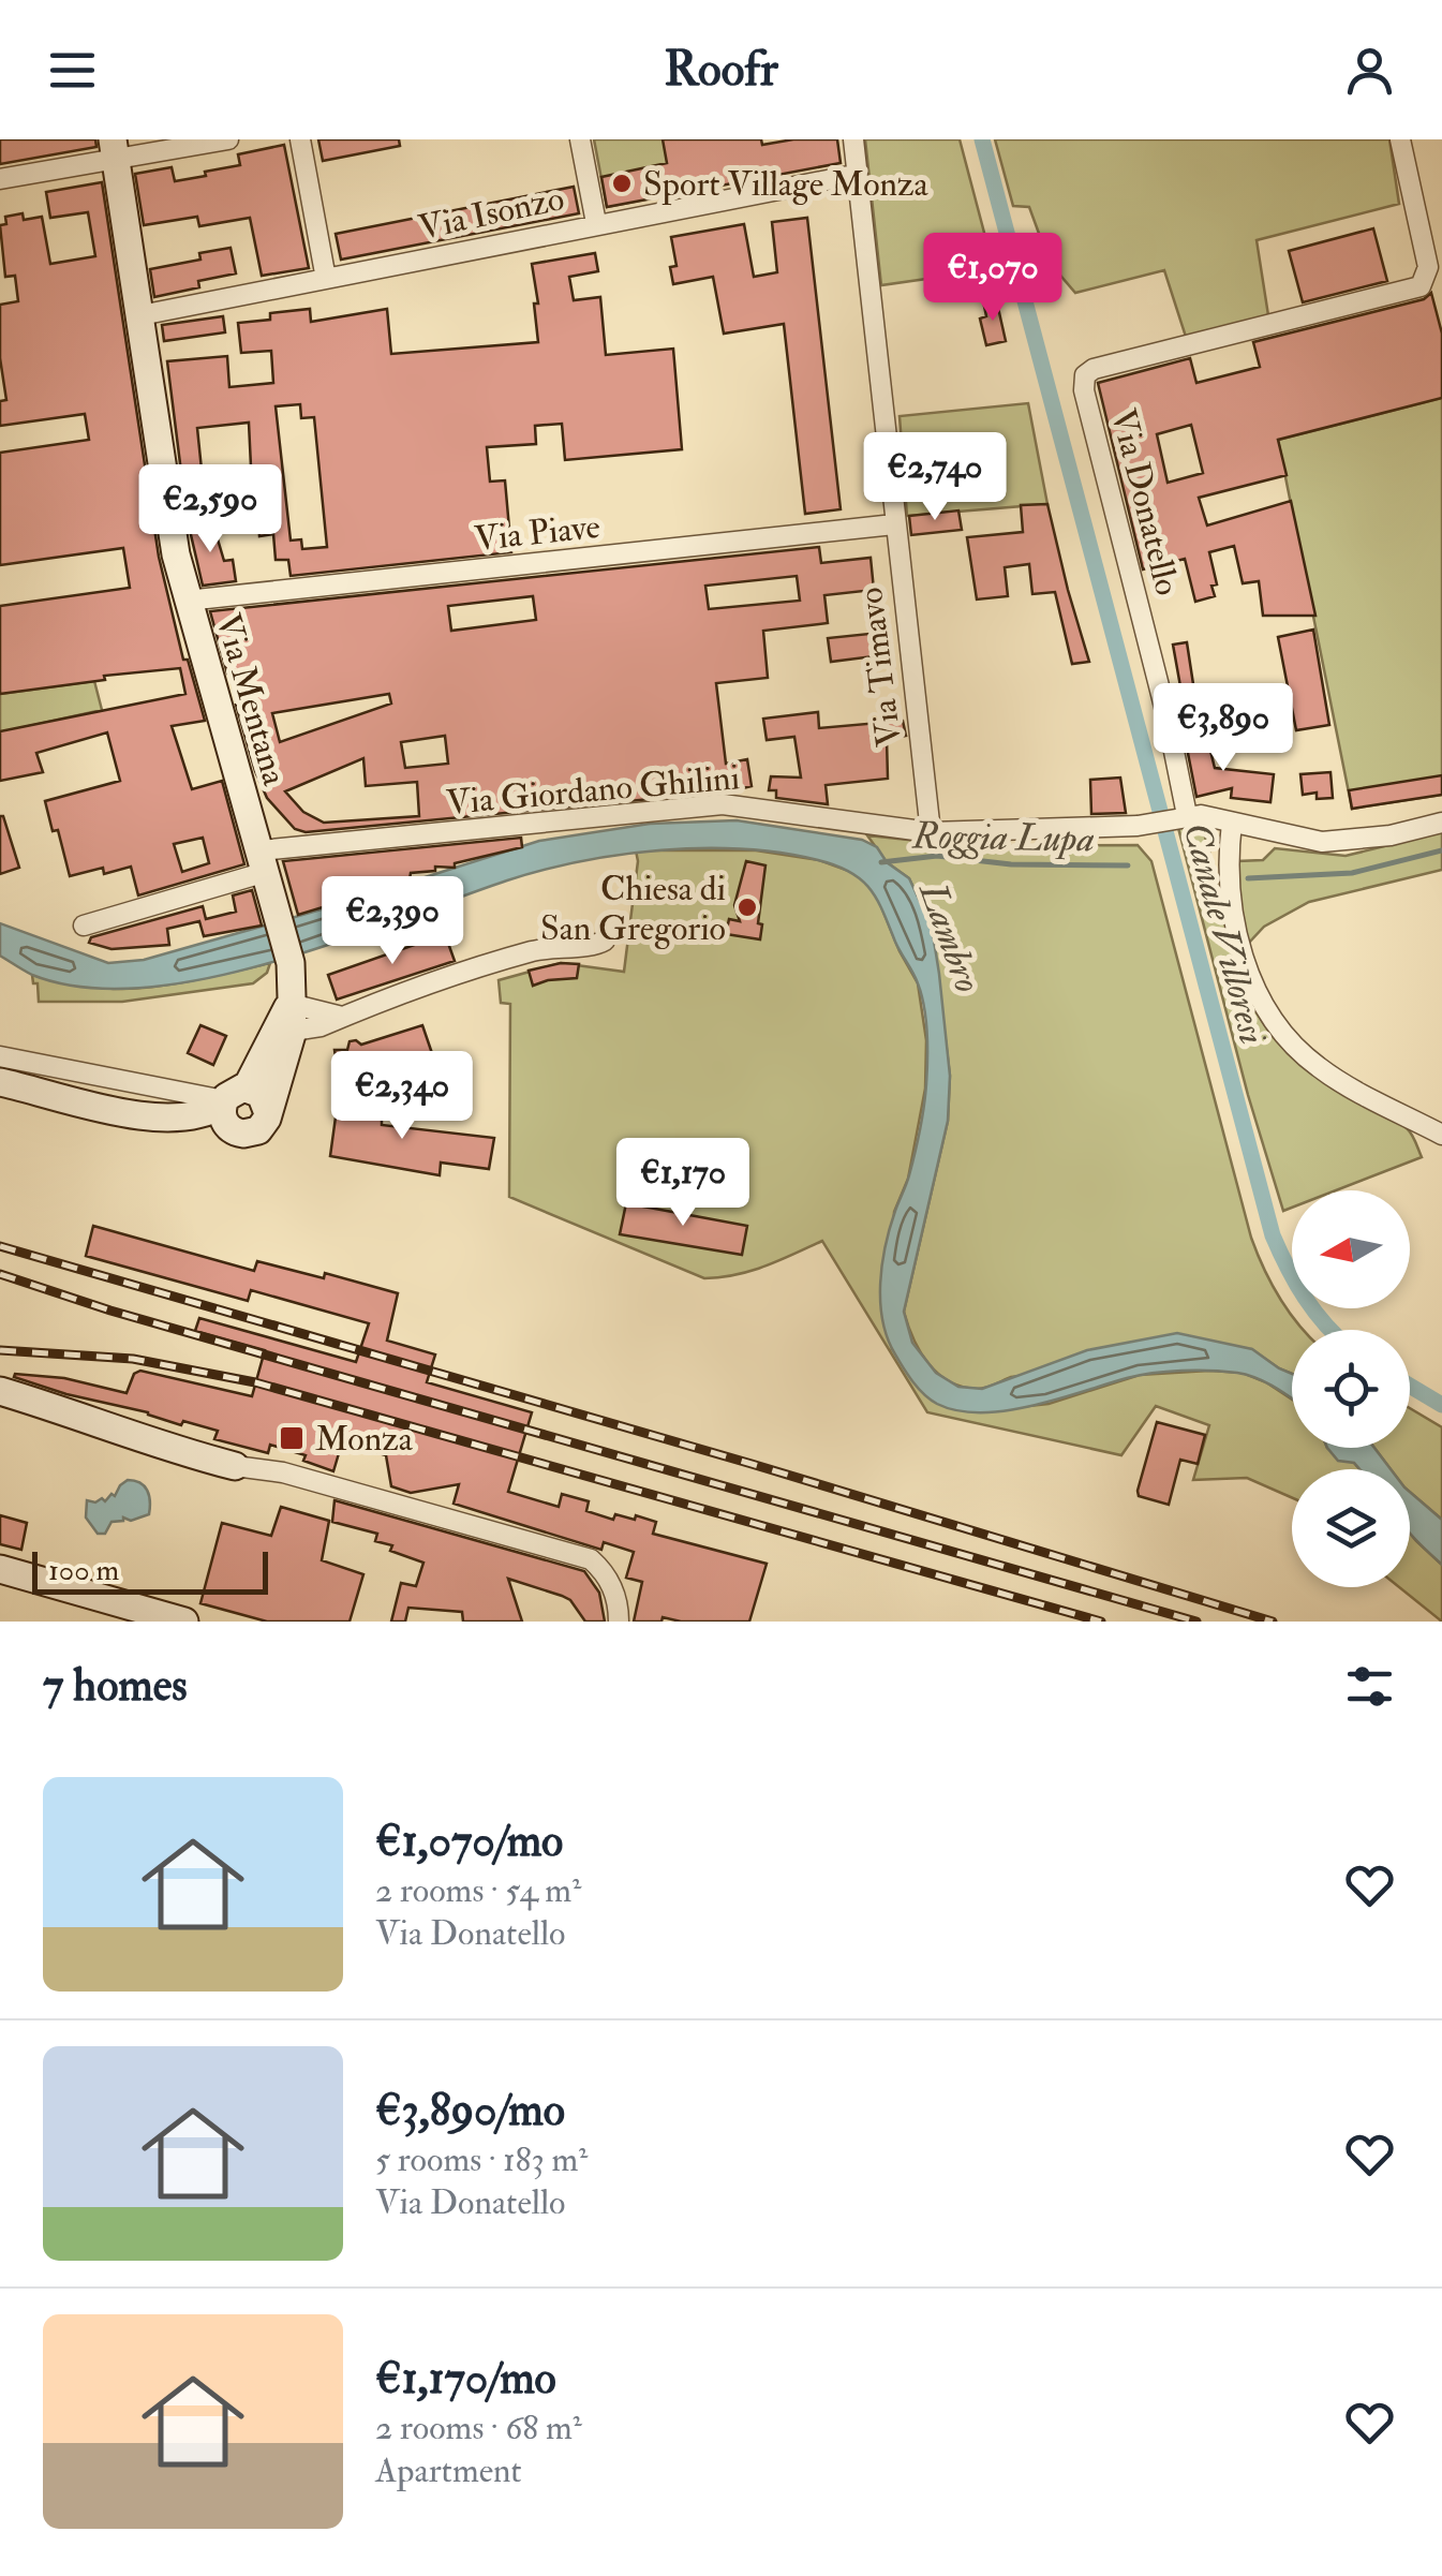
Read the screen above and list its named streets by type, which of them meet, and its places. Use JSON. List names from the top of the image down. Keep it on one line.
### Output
{"streets":{"street":["Via Isonzo","Via Donatello","Via Piave","Via Timavo","Via Mentana","Via Giordano Ghilini"]},"crossings":[["Via Isonzo","Via Timavo"],["Via Isonzo","Via Mentana"],["Via Donatello","Via Giordano Ghilini"],["Via Piave","Via Timavo"],["Via Piave","Via Mentana"],["Via Timavo","Via Giordano Ghilini"],["Via Mentana","Via Giordano Ghilini"]],"water":["Roggia Lupa","Canale Villoresi","Lambro"],"places":{"other":["Sport Village Monza","Chiesa di San Gregorio"],"transit":["Monza"]},"scale_bar":"100 m","north":"left","page":{"header":"Roofr","price":["€1,070","€2,740","€2,590","€3,890","€2,390","€2,340","€1,170"],"scale":"100 m","heading":"7 homes","list":[{"name":"€1,070/mo","note":"2 rooms · 54 m² · Via Donatello"},{"name":"€3,890/mo","note":"5 rooms · 183 m² · Via Donatello"},{"name":"€1,170/mo","note":"2 rooms · 68 m² · Apartment"}]}}
